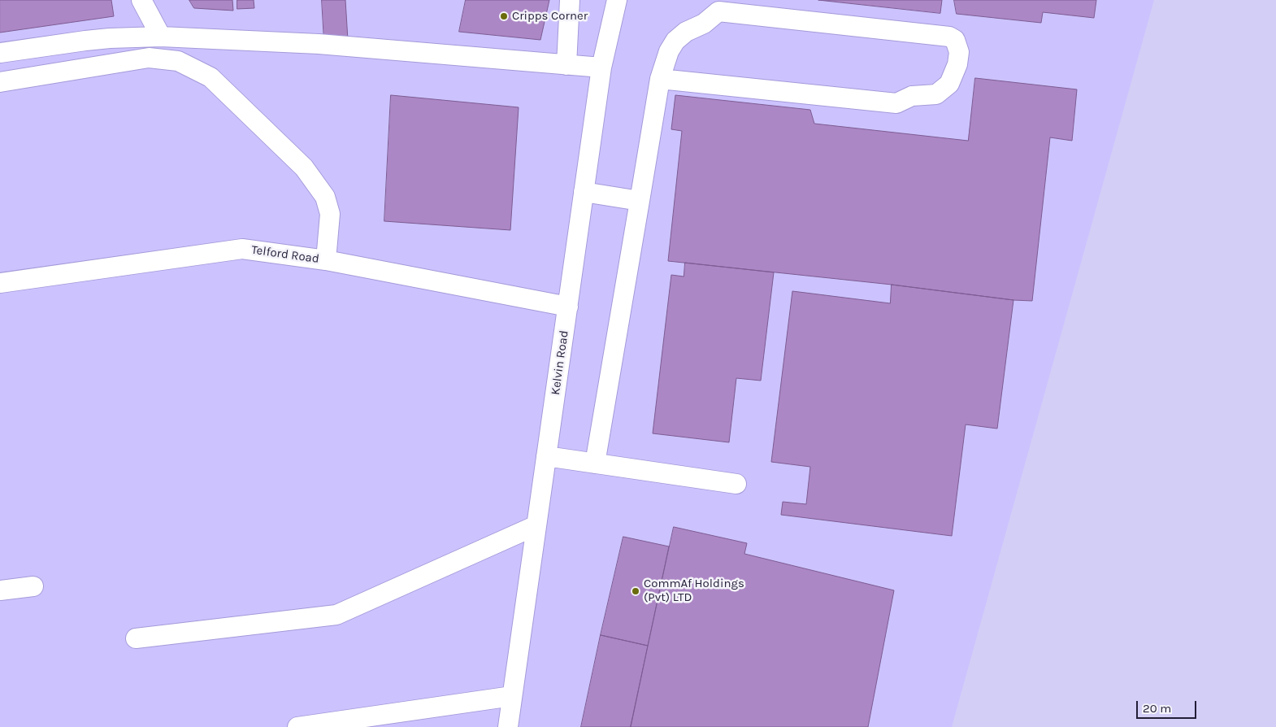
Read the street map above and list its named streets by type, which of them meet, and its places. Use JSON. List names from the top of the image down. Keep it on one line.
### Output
{"streets":{"street":["Telford Road","Kelvin Road"]},"crossings":[["Telford Road","Kelvin Road"]],"places":["Cripps Corner","CommAf Holdings (Pvt) LTD"],"scale_bar":"20 m"}
